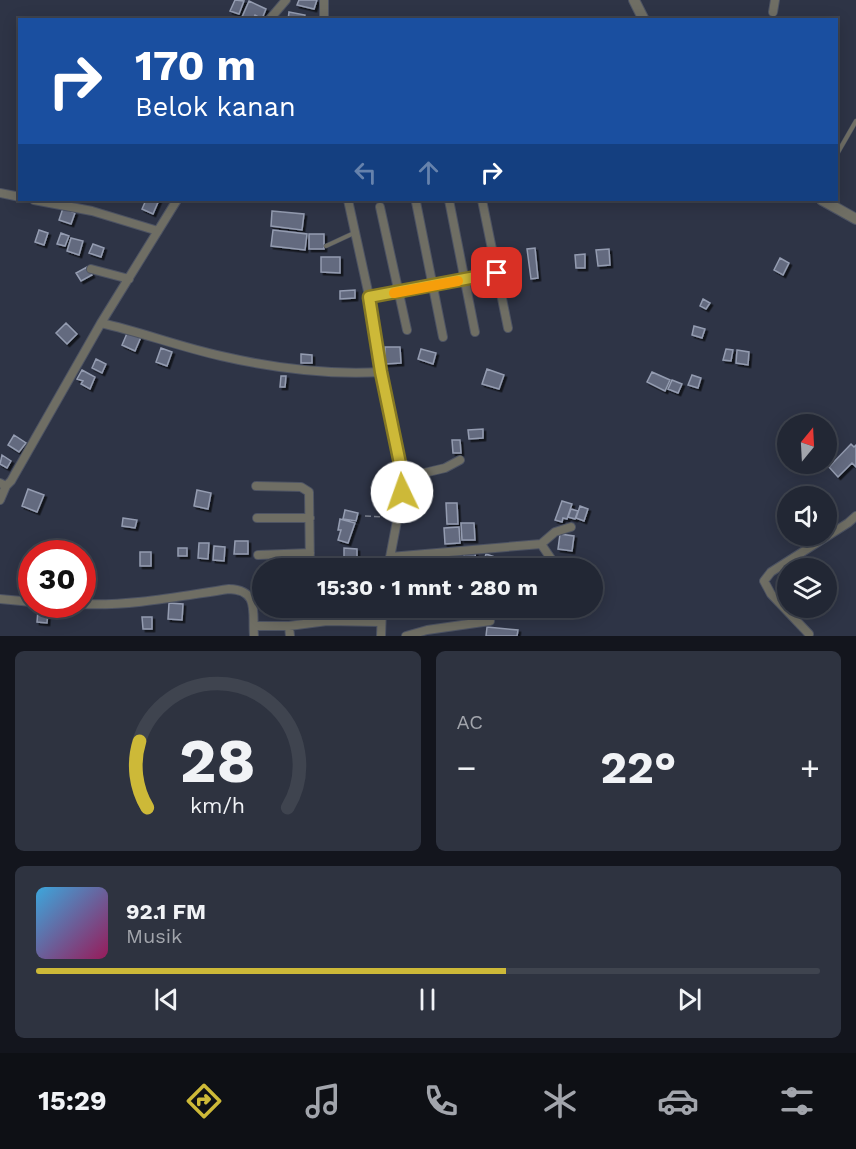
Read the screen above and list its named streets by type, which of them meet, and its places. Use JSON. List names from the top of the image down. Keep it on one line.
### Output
{"north":"top","page":{"turn":["170 m","Belok kanan"],"limit":"30","trip":"15:30 · 1 mnt · 280 m","tile":"AC","heat":["−","22°","+"],"song":["92.1 FM","Musik"],"tabs":"15:29","gauge":["28","km/h"]}}
